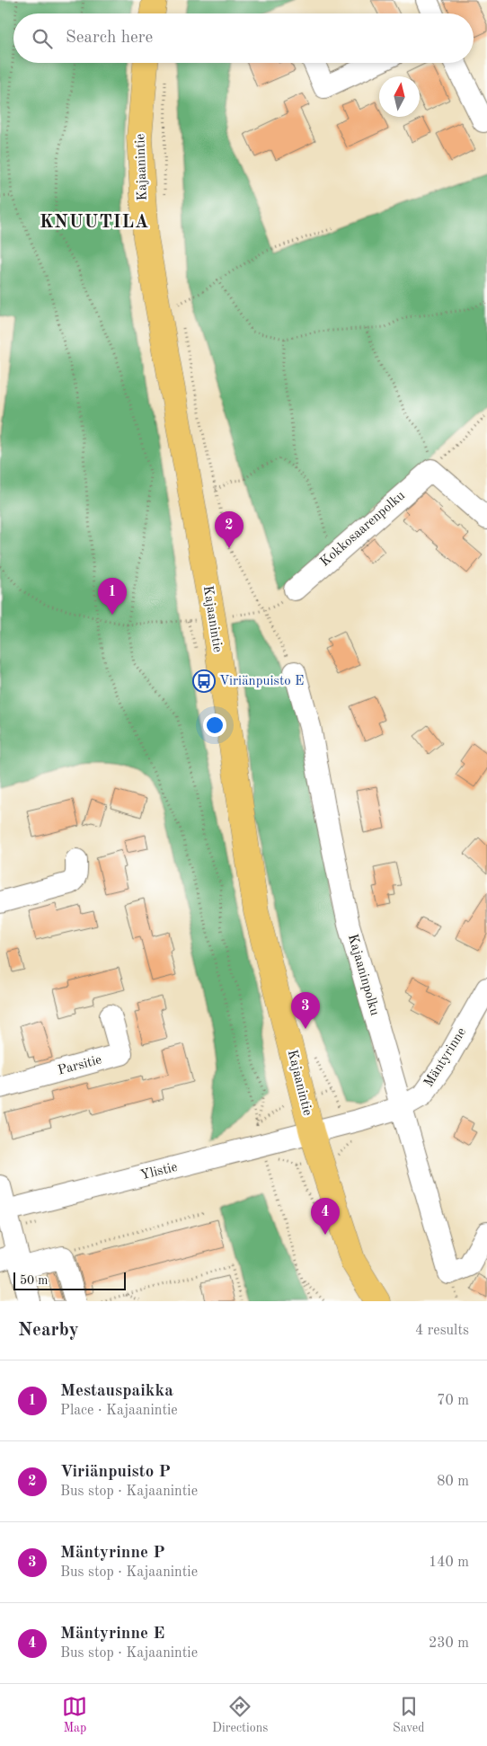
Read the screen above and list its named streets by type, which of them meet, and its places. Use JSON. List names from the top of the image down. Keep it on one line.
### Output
{"streets":{"main road":["Kajaanintie"],"street":["Kokkosaarenpolku","Kajaaninpolku","Mäntyrinne","Parsitie","Ylistie"]},"crossings":[["Kajaanintie","Mäntyrinne"],["Kajaanintie","Ylistie"],["Kajaaninpolku","Mäntyrinne"],["Mäntyrinne","Ylistie"]],"districts":["KNUUTILA"],"places":{"bus stop":["Viriänpuisto E"]},"scale_bar":"50 m","north":"top","page":{"search":"Search here","pins":["2","1","3","4"],"scale":"50 m","heading":["Nearby","4 results"],"list":[{"mark":"1","name":"Mestauspaikka","note":"Place · Kajaanintie","value":"70 m"},{"mark":"2","name":"Viriänpuisto P","note":"Bus stop · Kajaanintie","value":"80 m"},{"mark":"3","name":"Mäntyrinne P","note":"Bus stop · Kajaanintie","value":"140 m"},{"mark":"4","name":"Mäntyrinne E","note":"Bus stop · Kajaanintie","value":"230 m"}],"nav":["Map","Directions","Saved"]}}
